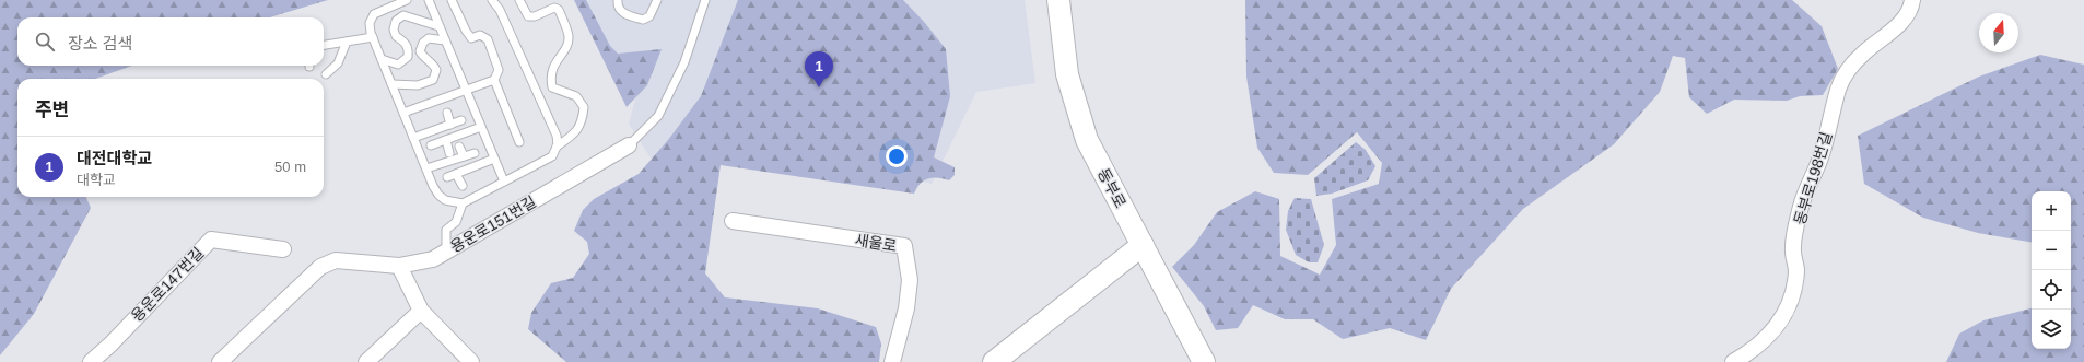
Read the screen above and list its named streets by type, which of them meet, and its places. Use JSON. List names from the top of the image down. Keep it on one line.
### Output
{"streets":{"main road":["동부로"],"street":["동부로198번길","용운로151번길","새울로","용운로147번길"]},"north":"top","page":{"search":"장소 검색","pins":"1","heading":"주변","list":[{"mark":"1","name":"대전대학교","note":"대학교","value":"50 m"}],"map_buttons":["+","−"]}}
